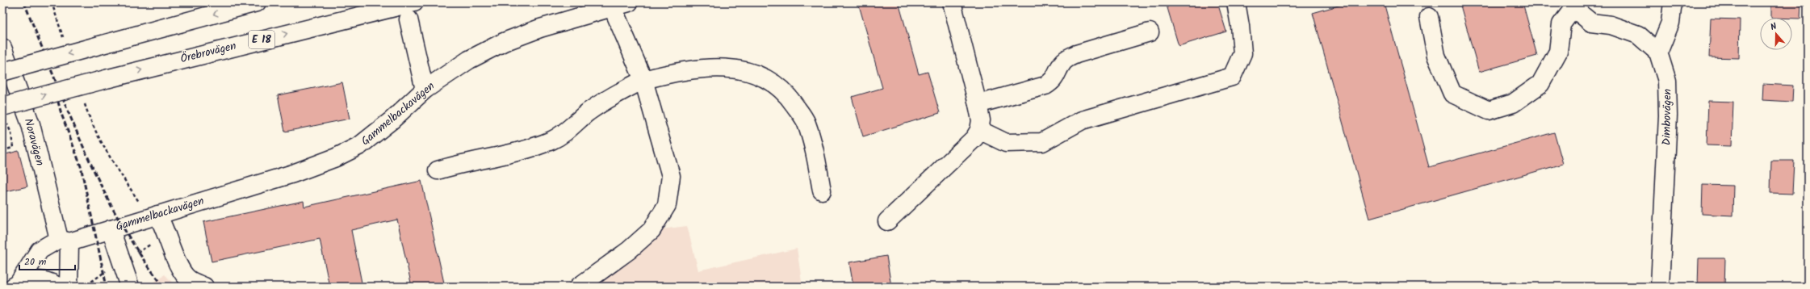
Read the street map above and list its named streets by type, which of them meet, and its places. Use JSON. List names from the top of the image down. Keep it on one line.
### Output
{"streets":{"main road":["E 18","Örebrovägen","Gammelbackavägen","Dimbovägen","Noravägen"]},"crossings":[["Gammelbackavägen","Noravägen"]],"scale_bar":"20 m","north":"top"}
